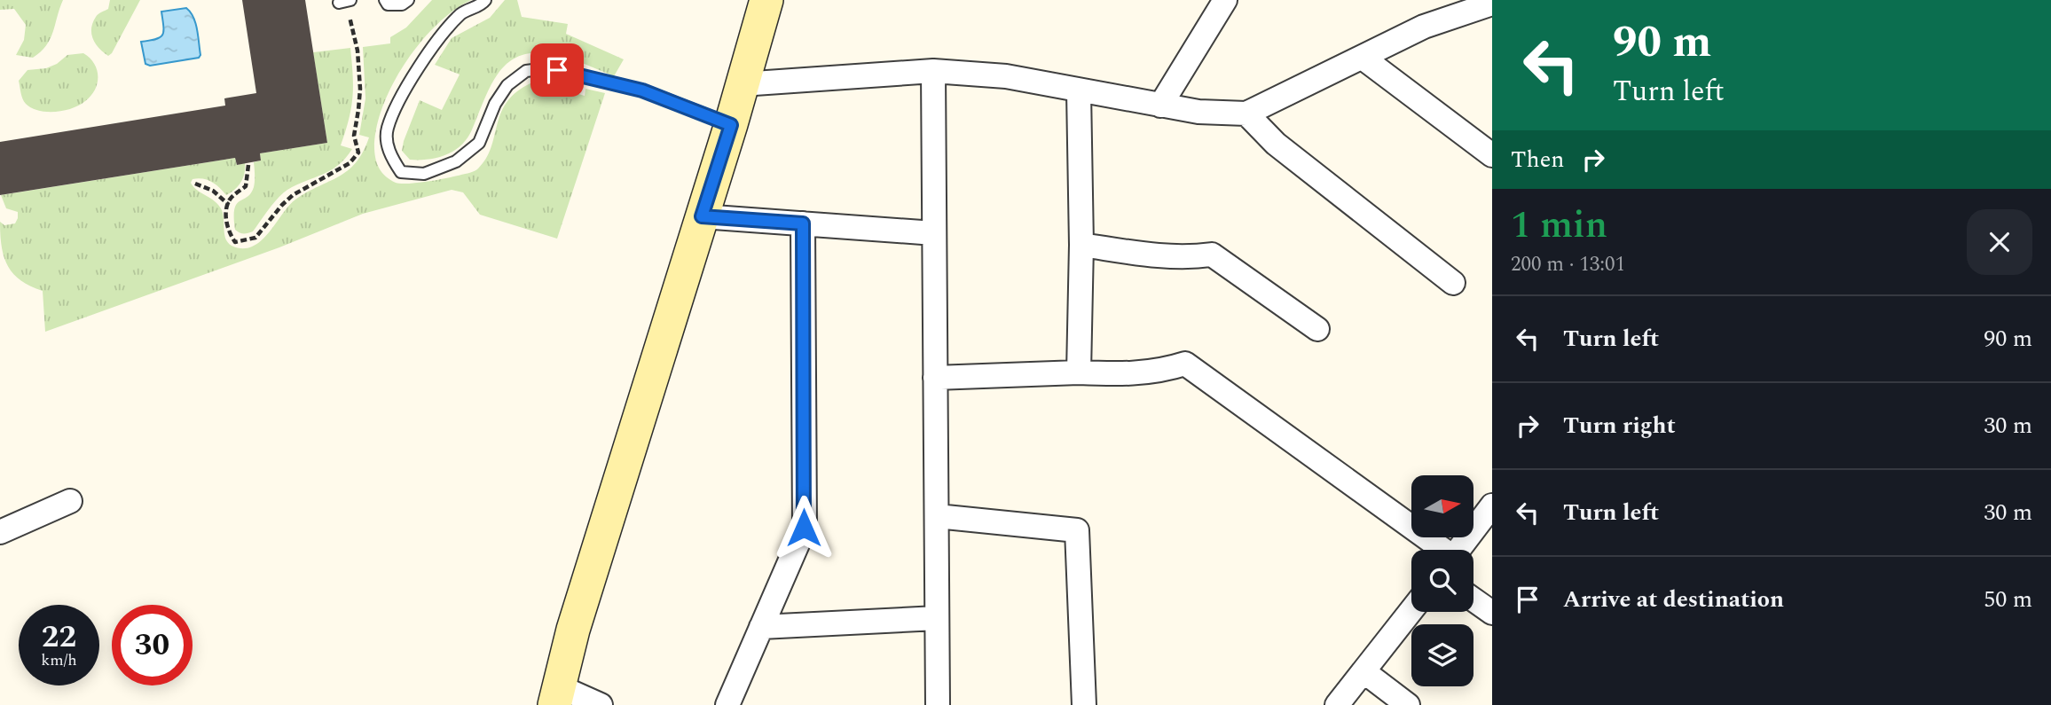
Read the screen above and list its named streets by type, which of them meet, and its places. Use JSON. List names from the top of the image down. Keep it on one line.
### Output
{"north":"right","page":{"turn":["90 m","Turn left"],"then":"Then","heading":["1 min","200 m · 13:01"],"list":[{"name":"Turn left","value":"90 m"},{"name":"Turn right","value":"30 m"},{"name":"Turn left","value":"30 m"},{"name":"Arrive at destination","value":"50 m"}],"speed":"22 km/h","limit":"30"}}
